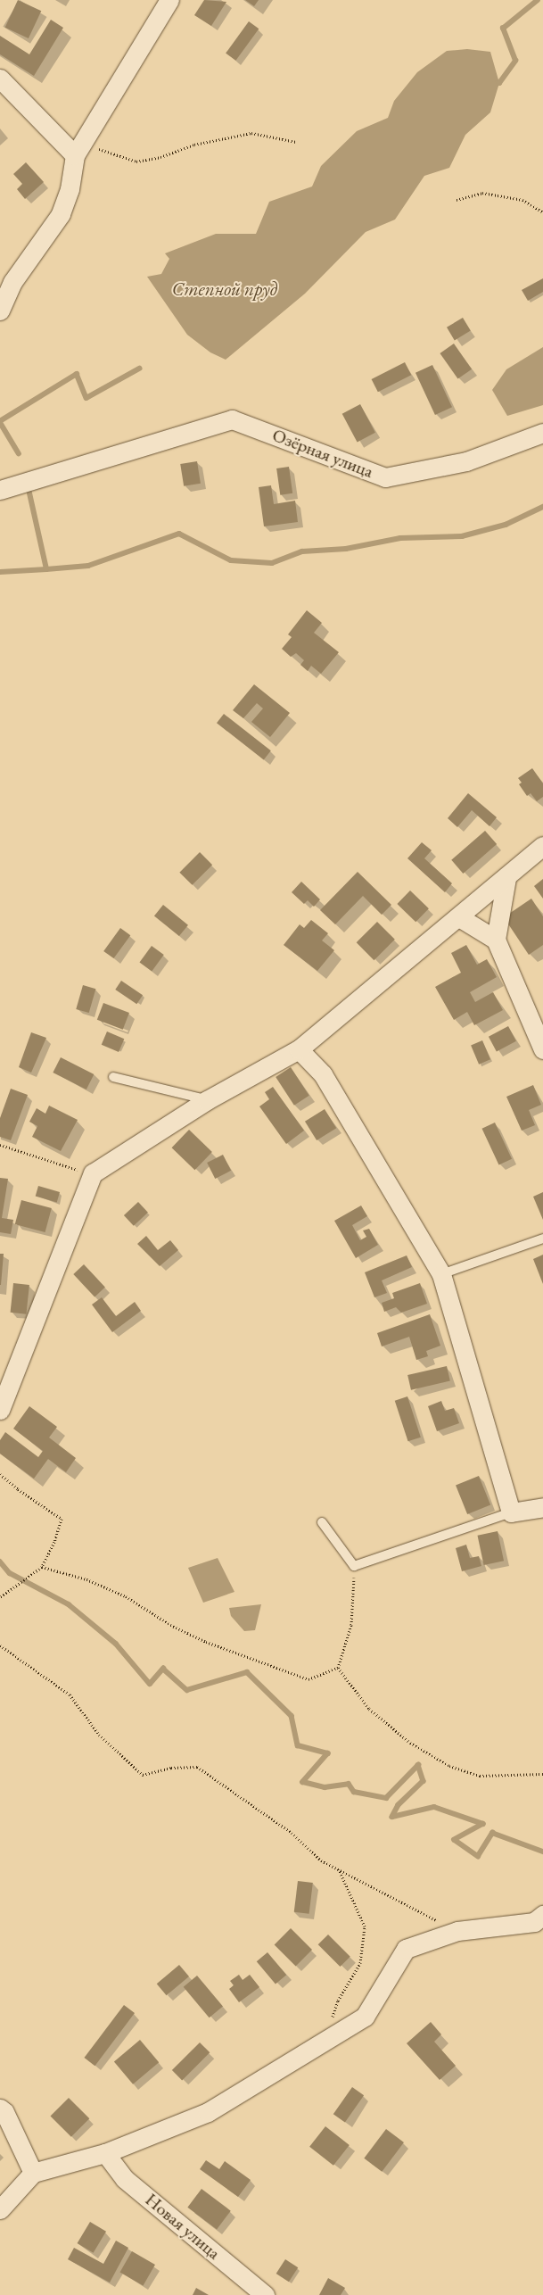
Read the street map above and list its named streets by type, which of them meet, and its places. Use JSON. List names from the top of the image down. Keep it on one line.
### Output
{"streets":{"street":["Озёрная улица","Новая улица"]},"water":["Степной пруд"]}
